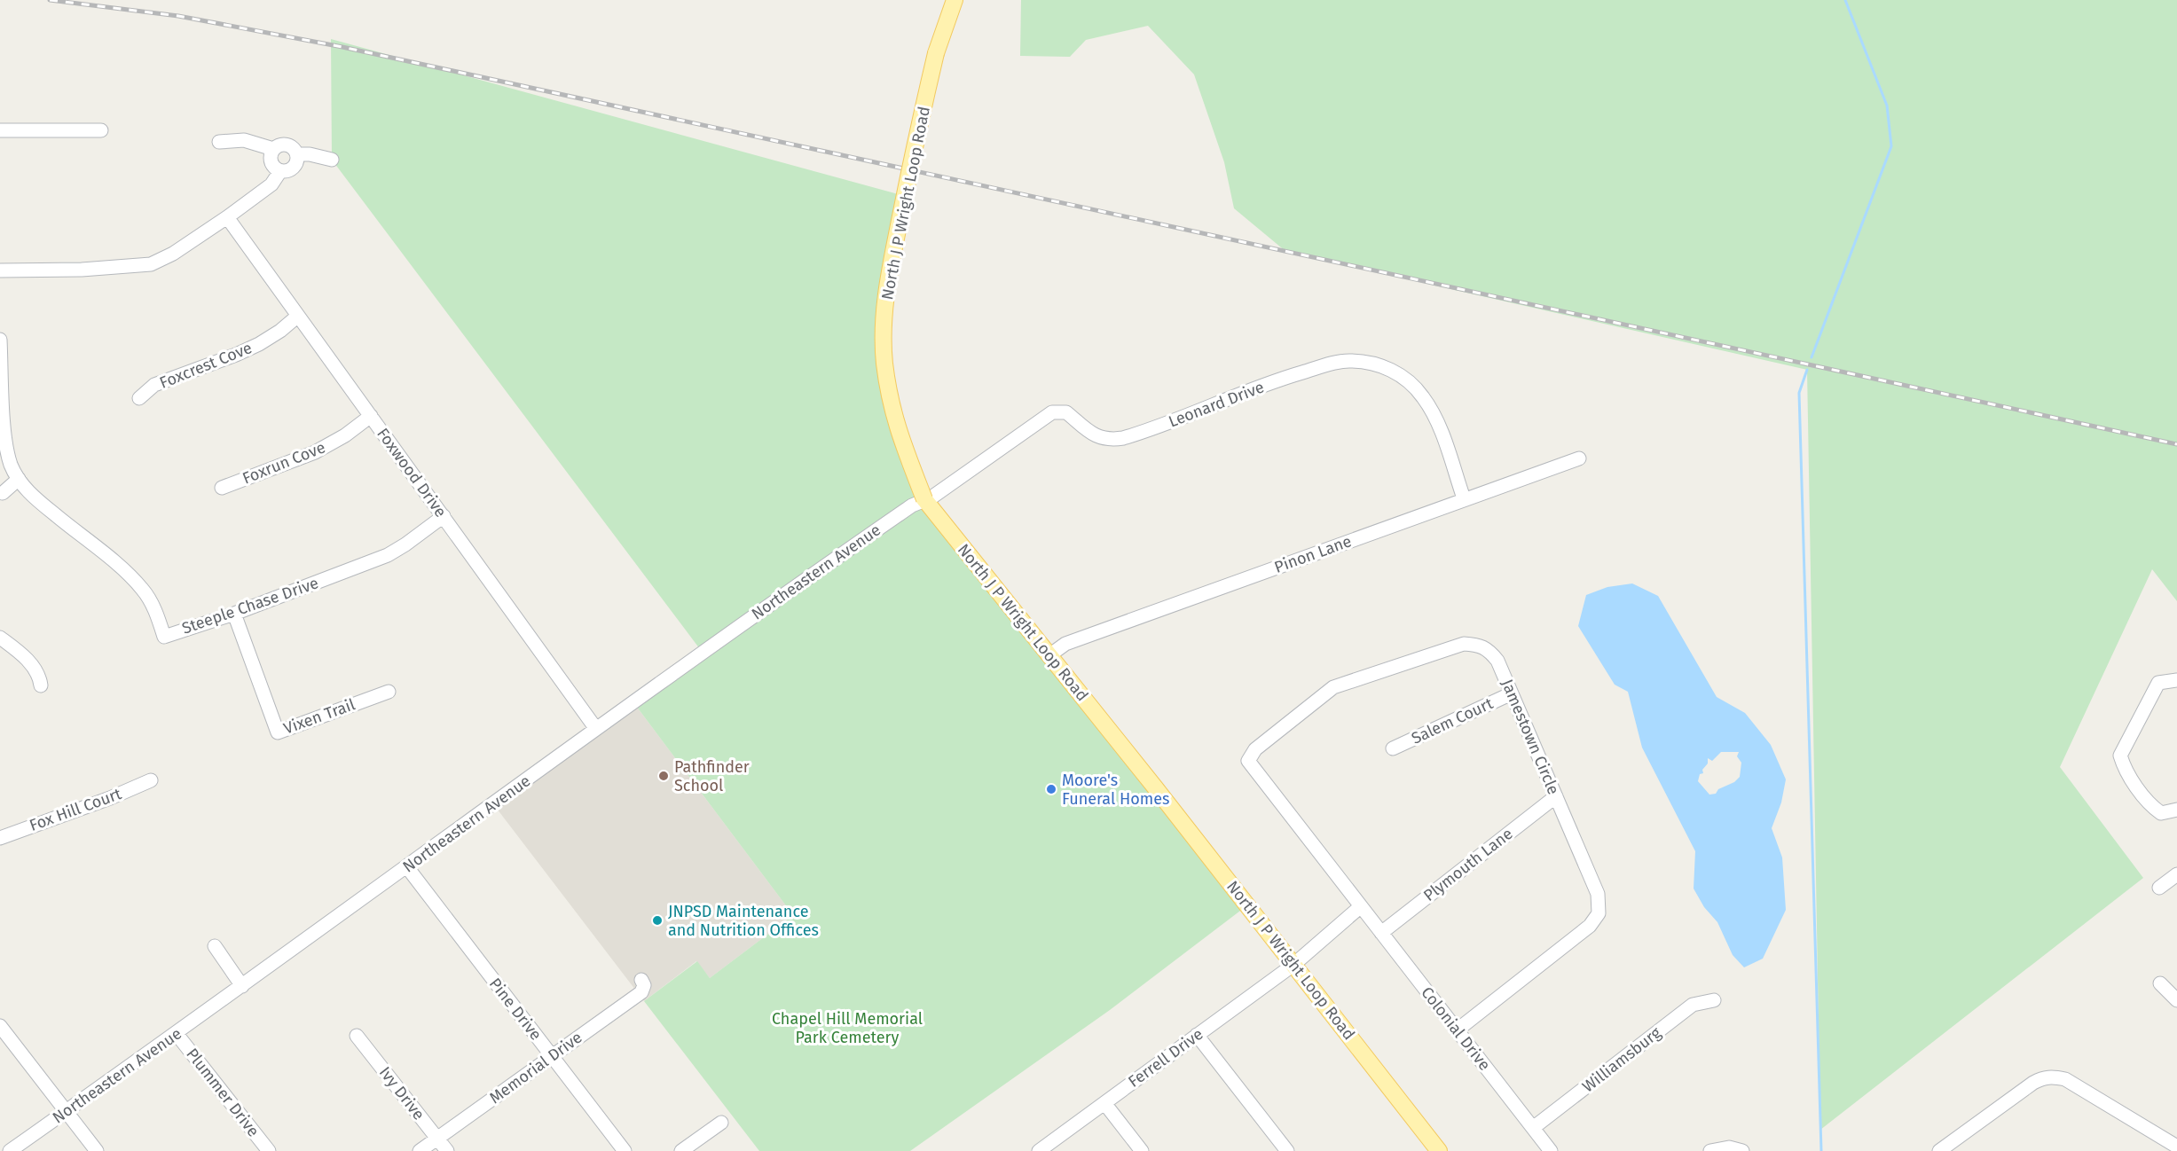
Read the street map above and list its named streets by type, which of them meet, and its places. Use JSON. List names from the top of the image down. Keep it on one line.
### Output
{"streets":{"main road":["North J P Wright Loop Road"],"street":["Foxcrest Cove","Leonard Drive","Foxrun Cove","Foxwood Drive","Pinon Lane","Northeastern Avenue","Steeple Chase Drive","Vixen Trail","Salem Court","Jamestown Circle","Fox Hill Court","Plymouth Lane","Pine Drive","Colonial Drive","Ferrell Drive","Williamsburg","Memorial Drive","Plummer Drive","Ivy Drive"]},"crossings":[["North J P Wright Loop Road","Leonard Drive"],["North J P Wright Loop Road","Pinon Lane"],["North J P Wright Loop Road","Northeastern Avenue"],["North J P Wright Loop Road","Ferrell Drive"],["Foxcrest Cove","Foxwood Drive"],["Leonard Drive","Pinon Lane"],["Leonard Drive","Northeastern Avenue"],["Foxrun Cove","Foxwood Drive"],["Foxwood Drive","Northeastern Avenue"],["Foxwood Drive","Steeple Chase Drive"],["Northeastern Avenue","Pine Drive"],["Northeastern Avenue","Plummer Drive"],["Steeple Chase Drive","Vixen Trail"],["Salem Court","Jamestown Circle"],["Jamestown Circle","Plymouth Lane"],["Jamestown Circle","Colonial Drive"],["Plymouth Lane","Colonial Drive"],["Pine Drive","Memorial Drive"],["Colonial Drive","Williamsburg"],["Memorial Drive","Ivy Drive"]],"parks":["Chapel Hill Memorial Park Cemetery"],"places":["Pathfinder School","Moore's Funeral Homes","JNPSD Maintenance and Nutrition Offices"]}
